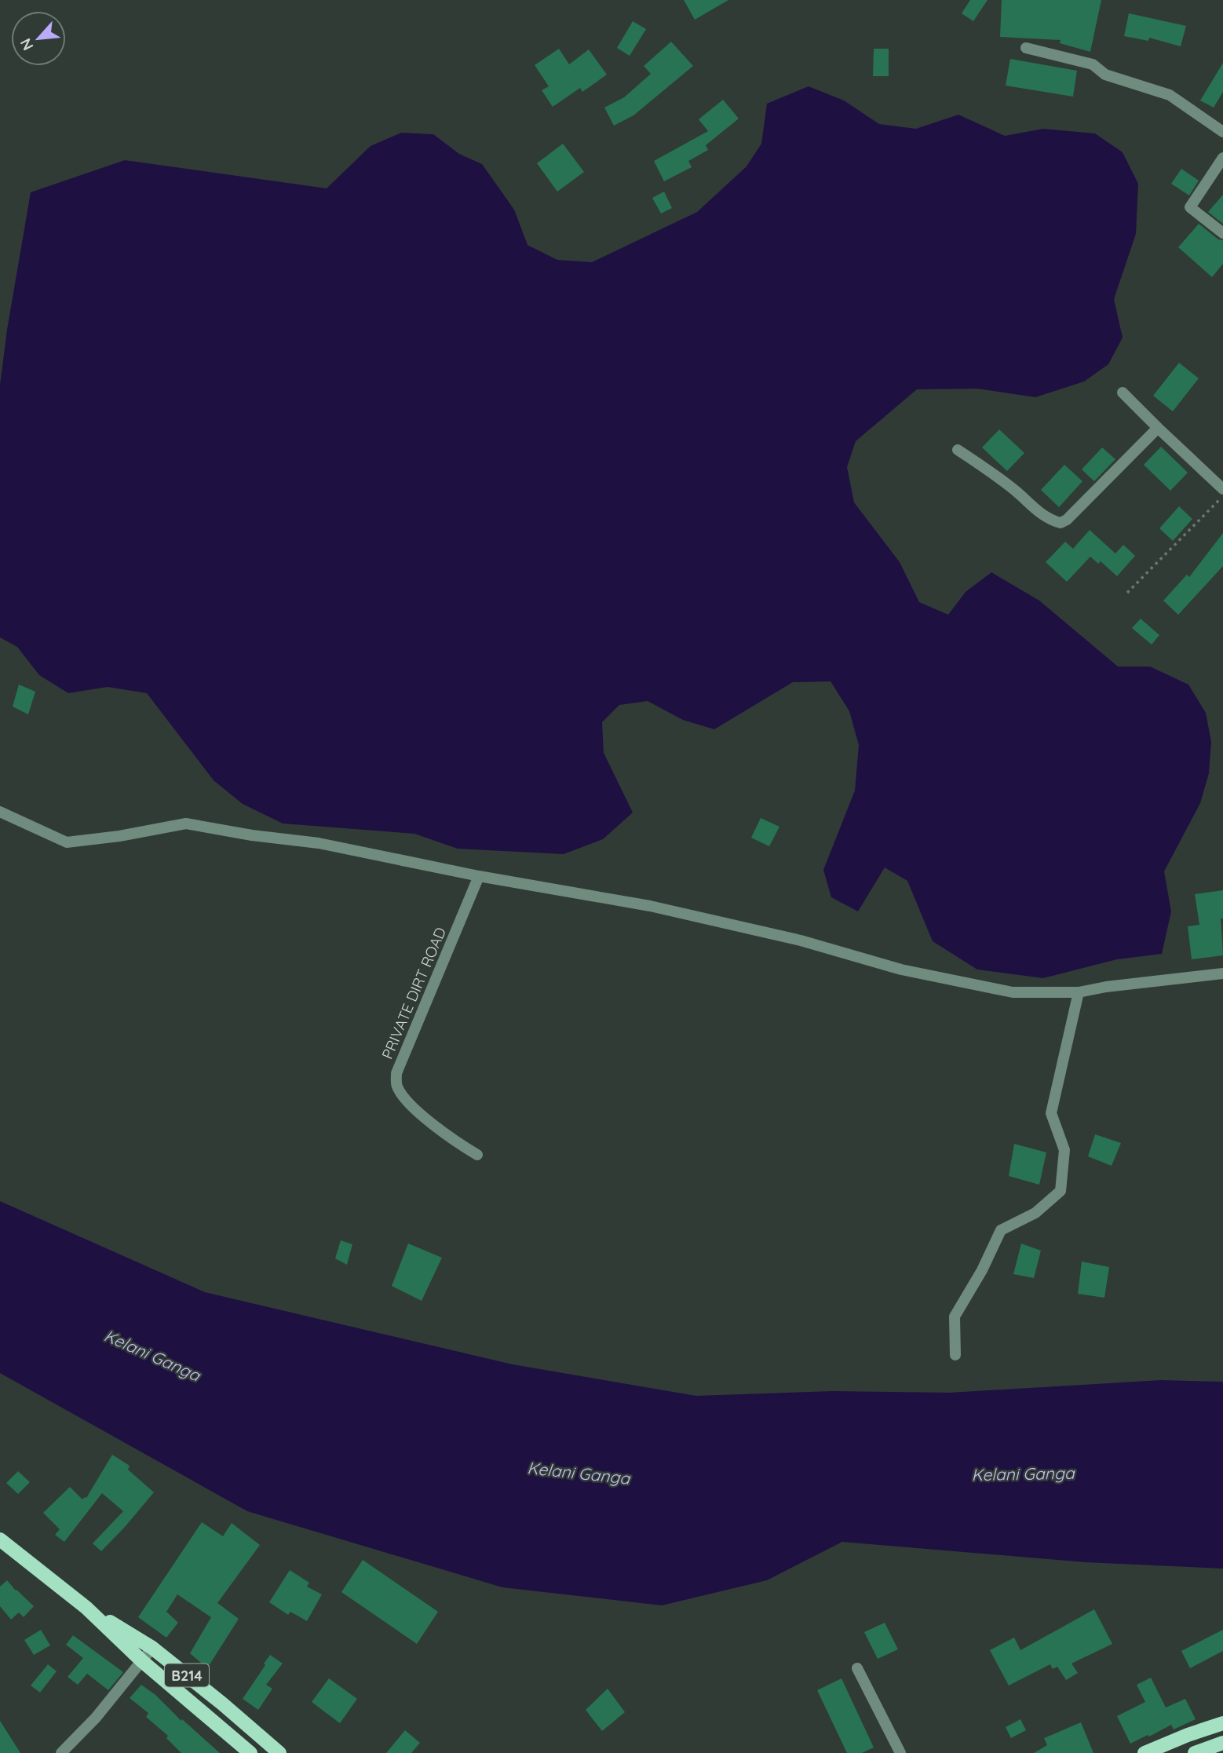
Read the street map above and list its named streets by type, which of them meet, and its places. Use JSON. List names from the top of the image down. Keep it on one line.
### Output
{"streets":{"main road":["B214"],"street":["PRIVATE DIRT ROAD"]},"water":["Kelani Ganga"],"north":"bottom left"}
